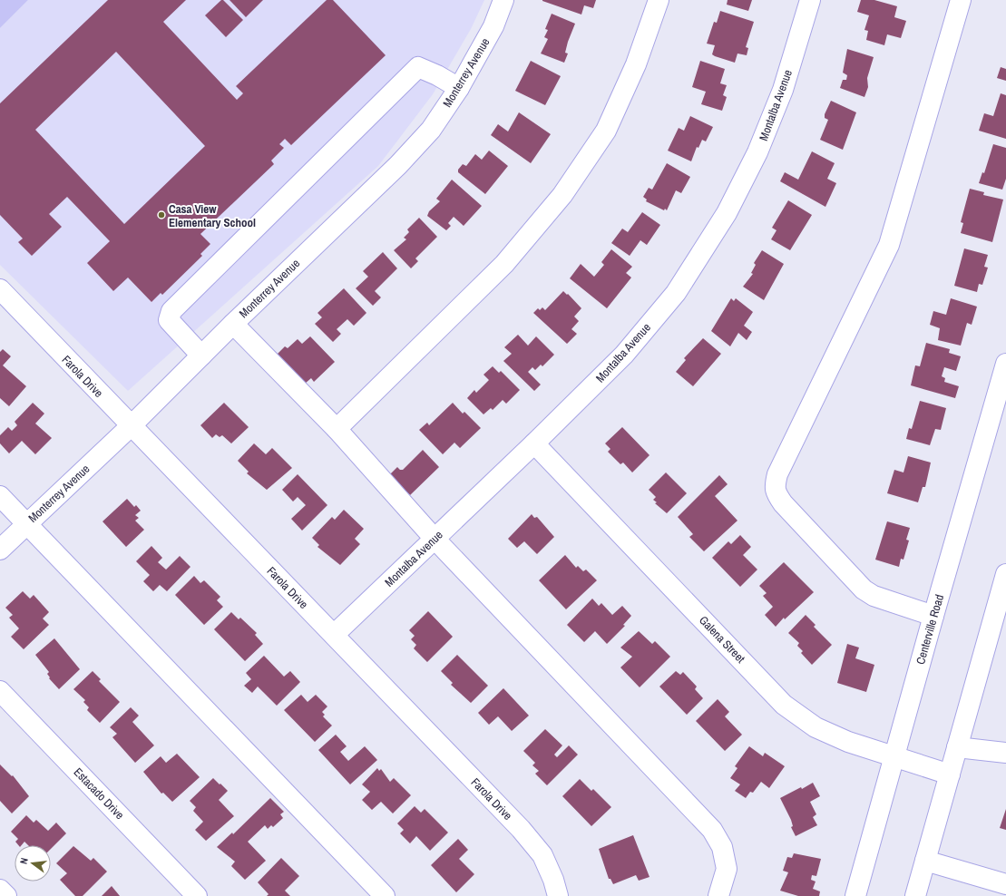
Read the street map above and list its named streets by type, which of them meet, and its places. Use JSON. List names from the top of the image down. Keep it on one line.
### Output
{"streets":{"street":["Monterrey Avenue","Montalba Avenue","Farola Drive","Centerville Road","Galena Street","Estacado Drive"]},"crossings":[["Monterrey Avenue","Farola Drive"],["Montalba Avenue","Farola Drive"],["Montalba Avenue","Galena Street"],["Centerville Road","Galena Street"]],"places":["Casa View Elementary School"],"north":"left"}
